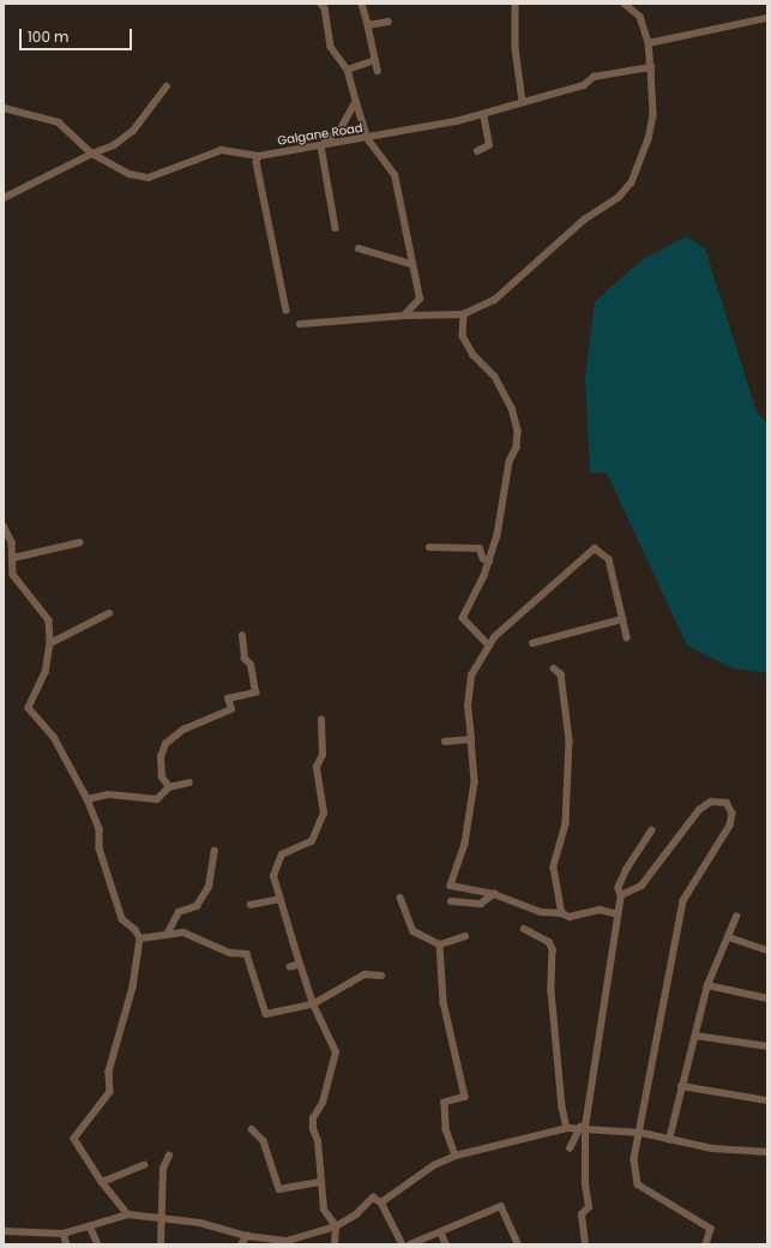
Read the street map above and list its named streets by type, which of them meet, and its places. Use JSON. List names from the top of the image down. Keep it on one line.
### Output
{"streets":{"street":["Galgane Road"]},"scale_bar":"100 m"}
